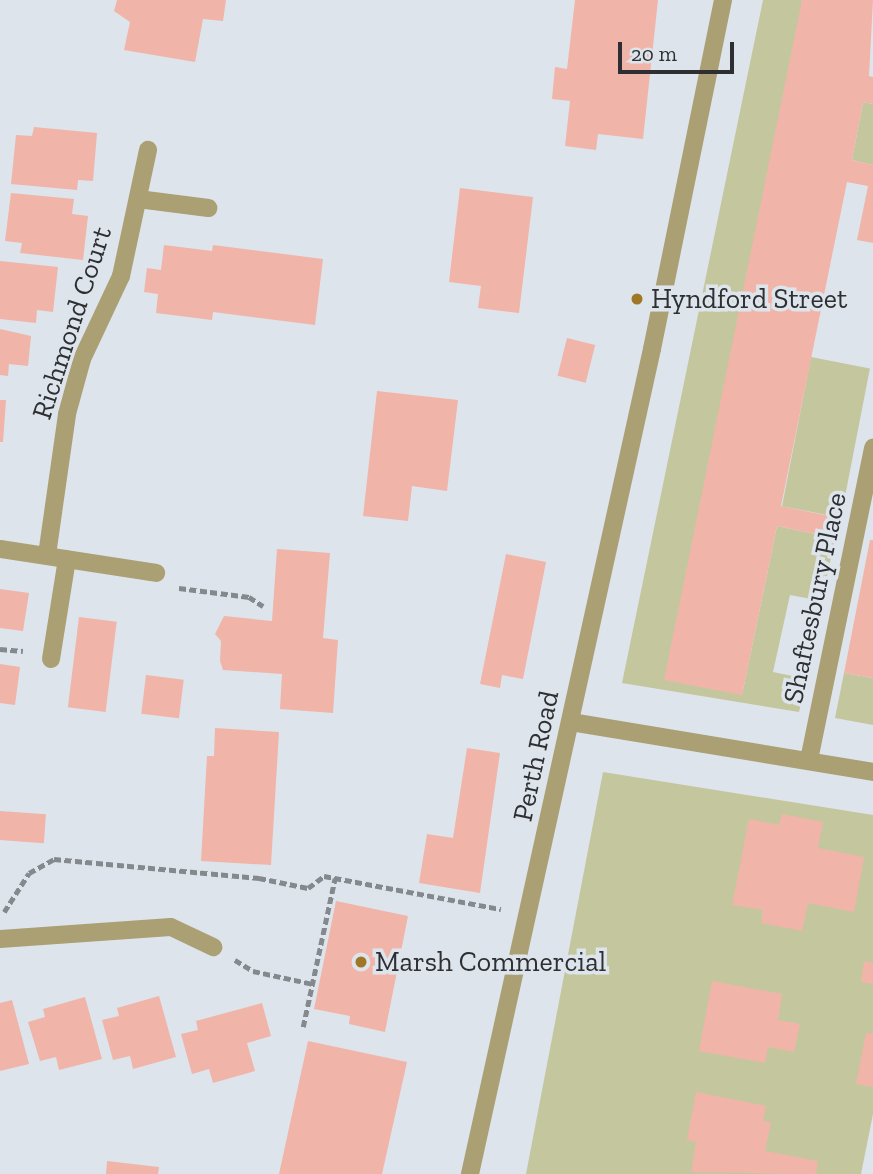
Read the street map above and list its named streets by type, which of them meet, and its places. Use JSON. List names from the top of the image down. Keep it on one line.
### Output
{"streets":{"street":["Richmond Court","Shaftesbury Place","Perth Road"]},"places":["Hyndford Street","Marsh Commercial"],"scale_bar":"20 m"}
